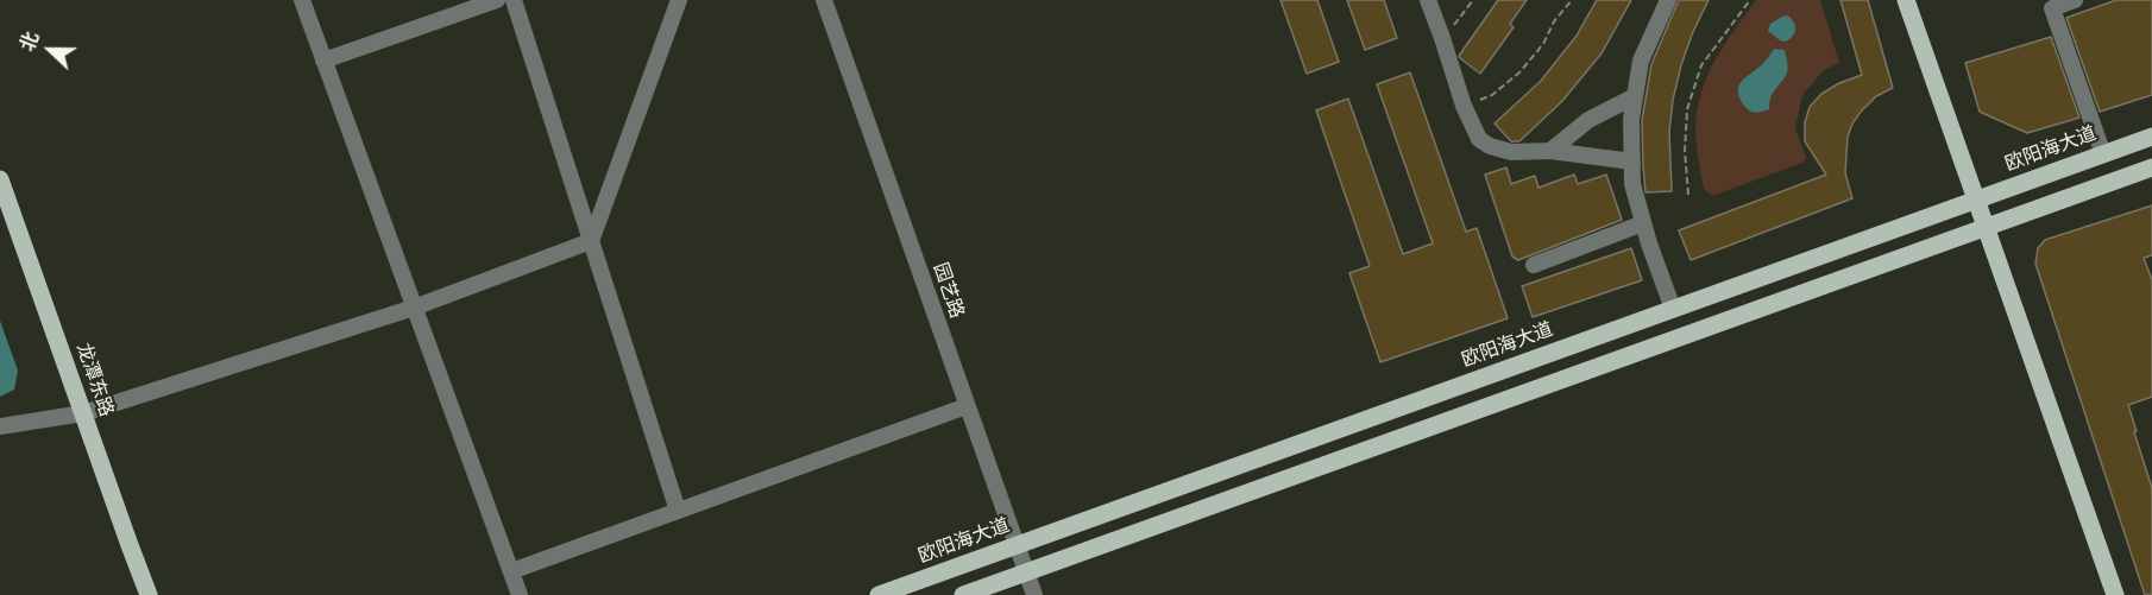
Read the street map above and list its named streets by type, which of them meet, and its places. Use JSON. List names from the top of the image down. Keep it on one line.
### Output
{"streets":{"main road":["欧阳海大道","龙潭东路"],"street":["园艺路"]},"crossings":[["欧阳海大道","园艺路"]],"north":"left"}
